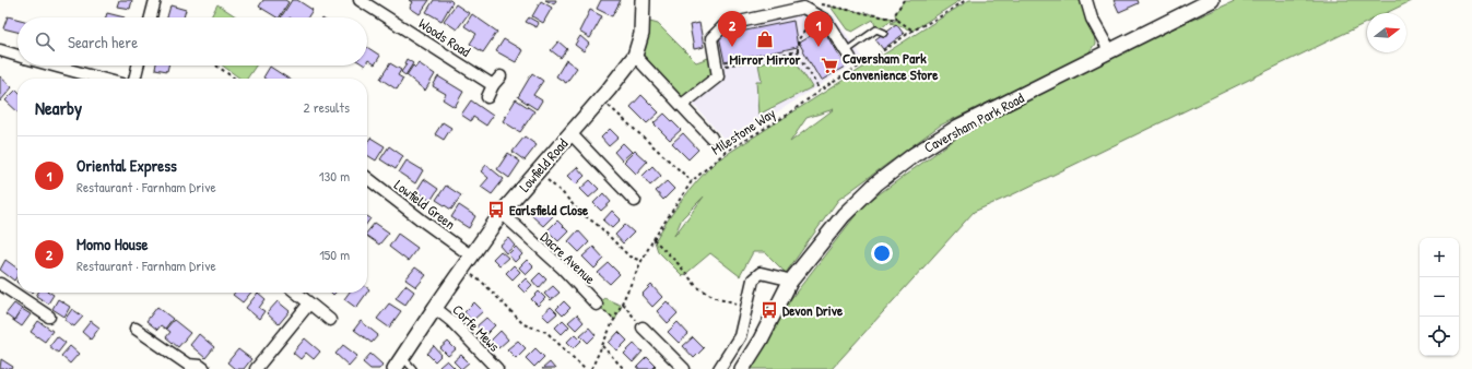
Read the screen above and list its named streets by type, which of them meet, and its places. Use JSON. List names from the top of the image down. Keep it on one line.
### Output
{"streets":{"street":["Woods Road","Caversham Park Road","Lowfield Road","Lowfield Green","Dacre Avenue","Corfe Mews"],"path":["Milestone Way"]},"crossings":[["Lowfield Road","Lowfield Green"],["Lowfield Road","Dacre Avenue"],["Lowfield Road","Corfe Mews"]],"places":{"shop":["Mirror Mirror"],"supermarket":["Caversham Park Convenience Store"],"bus stop":["Earlsfield Close","Devon Drive"]},"north":"right","page":{"pins":["1","2"],"search":"Search here","heading":["Nearby","2 results"],"list":[{"mark":"1","name":"Oriental Express","note":"Restaurant · Farnham Drive","value":"130 m"},{"mark":"2","name":"Momo House","note":"Restaurant · Farnham Drive","value":"150 m"}],"map_buttons":["+","−"]}}
